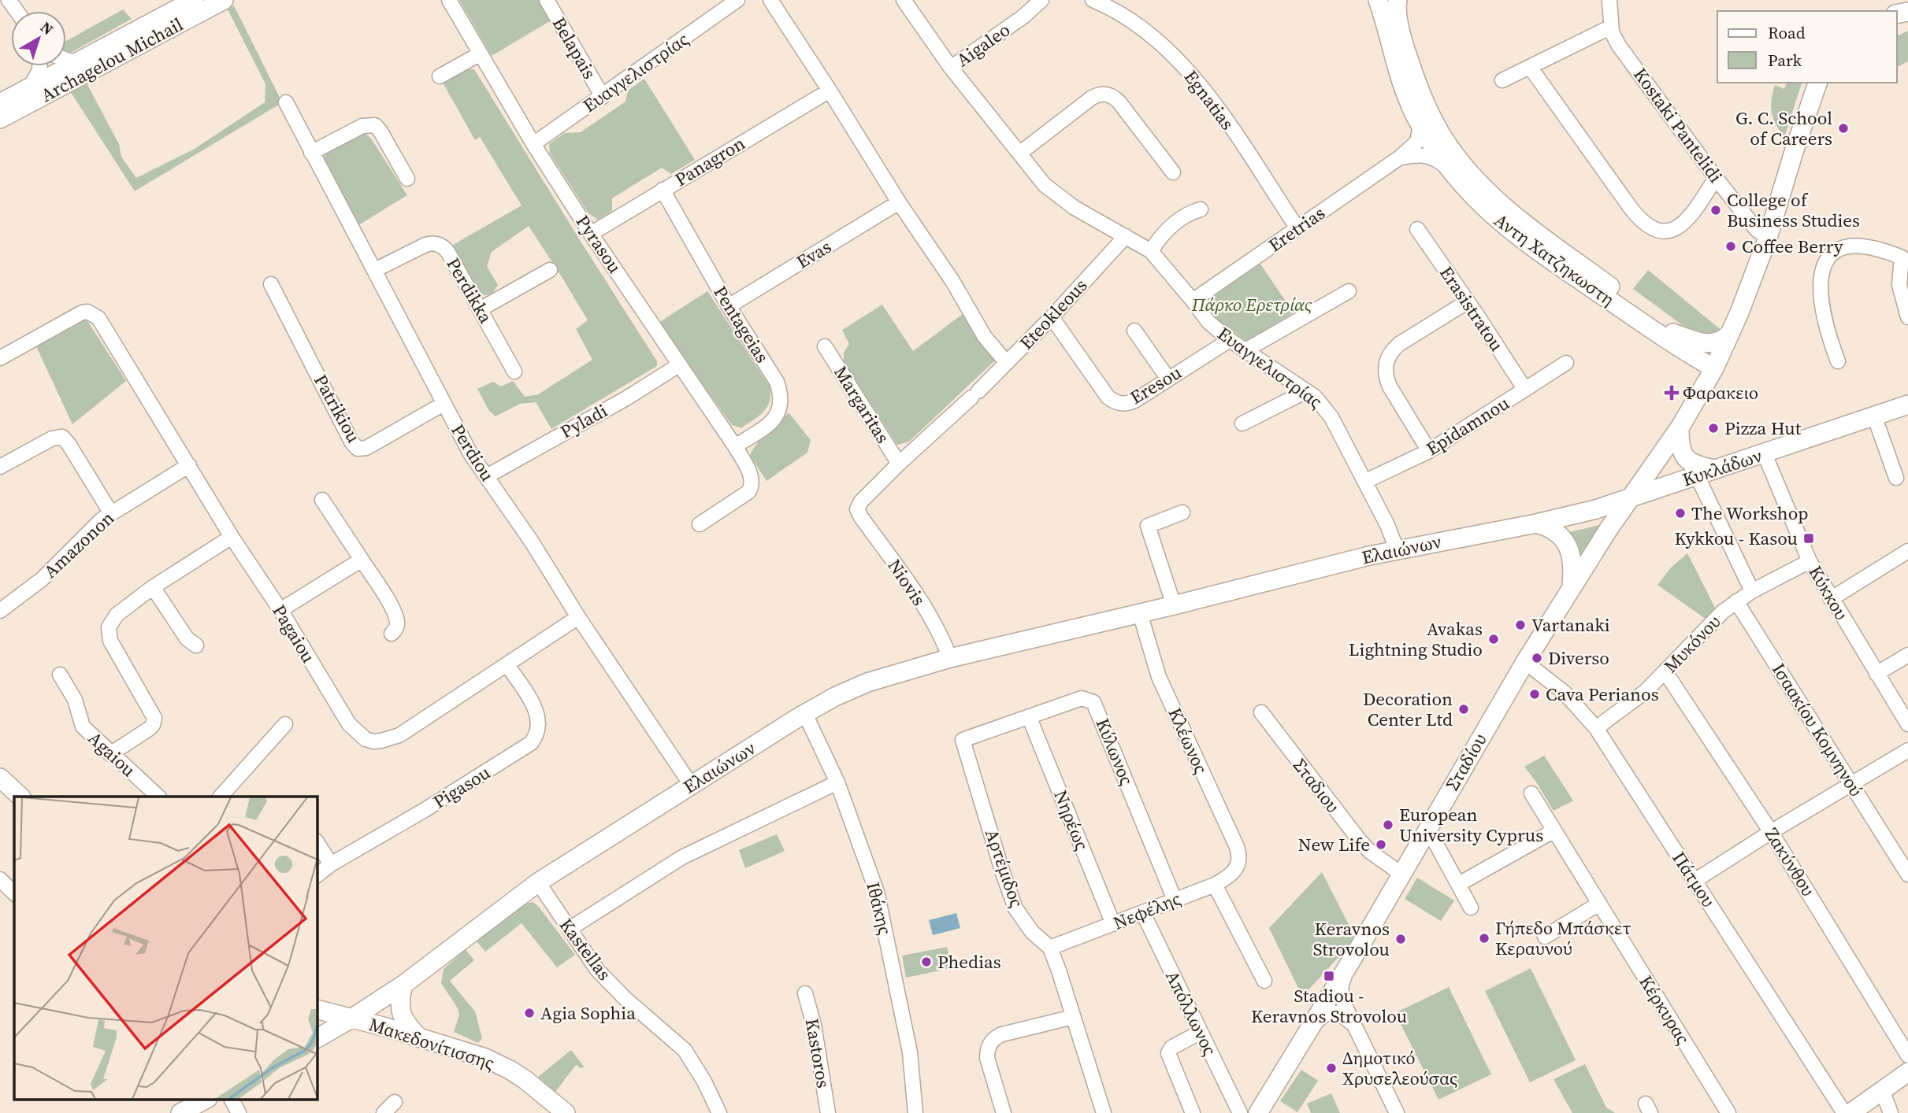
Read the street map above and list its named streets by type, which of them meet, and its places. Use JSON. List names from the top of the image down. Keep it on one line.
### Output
{"streets":{"main road":["Archagelou Michail","Αντη Χατζηκωστη","Κυκλάδων","Ελαιώνων","Σταδίου","Μακεδονίτισσης"],"street":["Aigaleo","Belapais","Ευαγγελιστρίας","Egnatias","Kostaki Pantelidi","Panagron","Eretrias","Pyrasou","Evas","Perdikka","Erasistratou","Eteokleous","Pentageias","Eresou","Margaritas","Patrikiou","Pyladi","Epidamnou","Perdiou","Amazonon","Niovis","Κύκκου","Pagaiou","Μυκόνου","Ισαακίου Κομνηνού","Κλέωνος","Κύλωνος","Agaiou","Σταδιου","Pigasou","Νηρέως","Ζακύνθου","Αρτέμιδος","Πάτμου","Ιθάκης","Νεφέλης","Kastellas","Κέρκυρας","Απόλλωνος","Kastoros"]},"crossings":[["Aigaleo","Ευαγγελιστρίας"],["Belapais","Ευαγγελιστρίας"],["Ευαγγελιστρίας","Eretrias"],["Ευαγγελιστρίας","Pyrasou"],["Ευαγγελιστρίας","Eteokleous"],["Ευαγγελιστρίας","Eresou"],["Ευαγγελιστρίας","Epidamnou"],["Ευαγγελιστρίας","Ελαιώνων"],["Egnatias","Eretrias"],["Kostaki Pantelidi","Σταδίου"],["Panagron","Pyrasou"],["Panagron","Pentageias"],["Eretrias","Αντη Χατζηκωστη"],["Pyrasou","Pentageias"],["Pyrasou","Pyladi"],["Evas","Pentageias"],["Αντη Χατζηκωστη","Σταδίου"],["Perdikka","Perdiou"],["Erasistratou","Epidamnou"],["Eteokleous","Eresou"],["Eteokleous","Margaritas"],["Eteokleous","Niovis"],["Patrikiou","Perdiou"],["Pyladi","Perdiou"],["Perdiou","Ελαιώνων"],["Perdiou","Pagaiou"],["Κυκλάδων","Ελαιώνων"],["Κυκλάδων","Κύκκου"],["Κυκλάδων","Σταδίου"],["Amazonon","Pagaiou"],["Ελαιώνων","Niovis"],["Ελαιώνων","Κλέωνος"],["Ελαιώνων","Σταδίου"],["Ελαιώνων","Ιθάκης"],["Ελαιώνων","Kastellas"],["Ελαιώνων","Μακεδονίτισσης"],["Pagaiou","Pigasou"],["Μυκόνου","Ισαακίου Κομνηνού"],["Μυκόνου","Ζακύνθου"],["Μυκόνου","Πάτμου"],["Κλέωνος","Νεφέλης"],["Κύλωνος","Νηρέως"],["Κύλωνος","Αρτέμιδος"],["Κύλωνος","Νεφέλης"],["Σταδίου","Σταδιου"],["Σταδίου","Πάτμου"],["Νηρέως","Νεφέλης"],["Αρτέμιδος","Νεφέλης"],["Νεφέλης","Απόλλωνος"]],"parks":["Πάρκο Ερετρίας"],"places":{"other":["G. C. School of Careers","College of Business Studies","Coffee Berry","Pizza Hut","The Workshop","Vartanaki","Avakas Lightning Studio","Diverso","Cava Perianos","Decoration Center Ltd","European University Cyprus","New Life","Γήπεδο Μπάσκετ Κεραυνού","Keravnos Strovolou","Phedias","Agia Sophia","Δημοτικό Χρυσελεούσας"],"health":["Φαρακειο"],"transit":["Kykkou - Kasou","Stadiou - Keravnos Strovolou"]},"legend":["Road","Park"],"north":"top right"}
